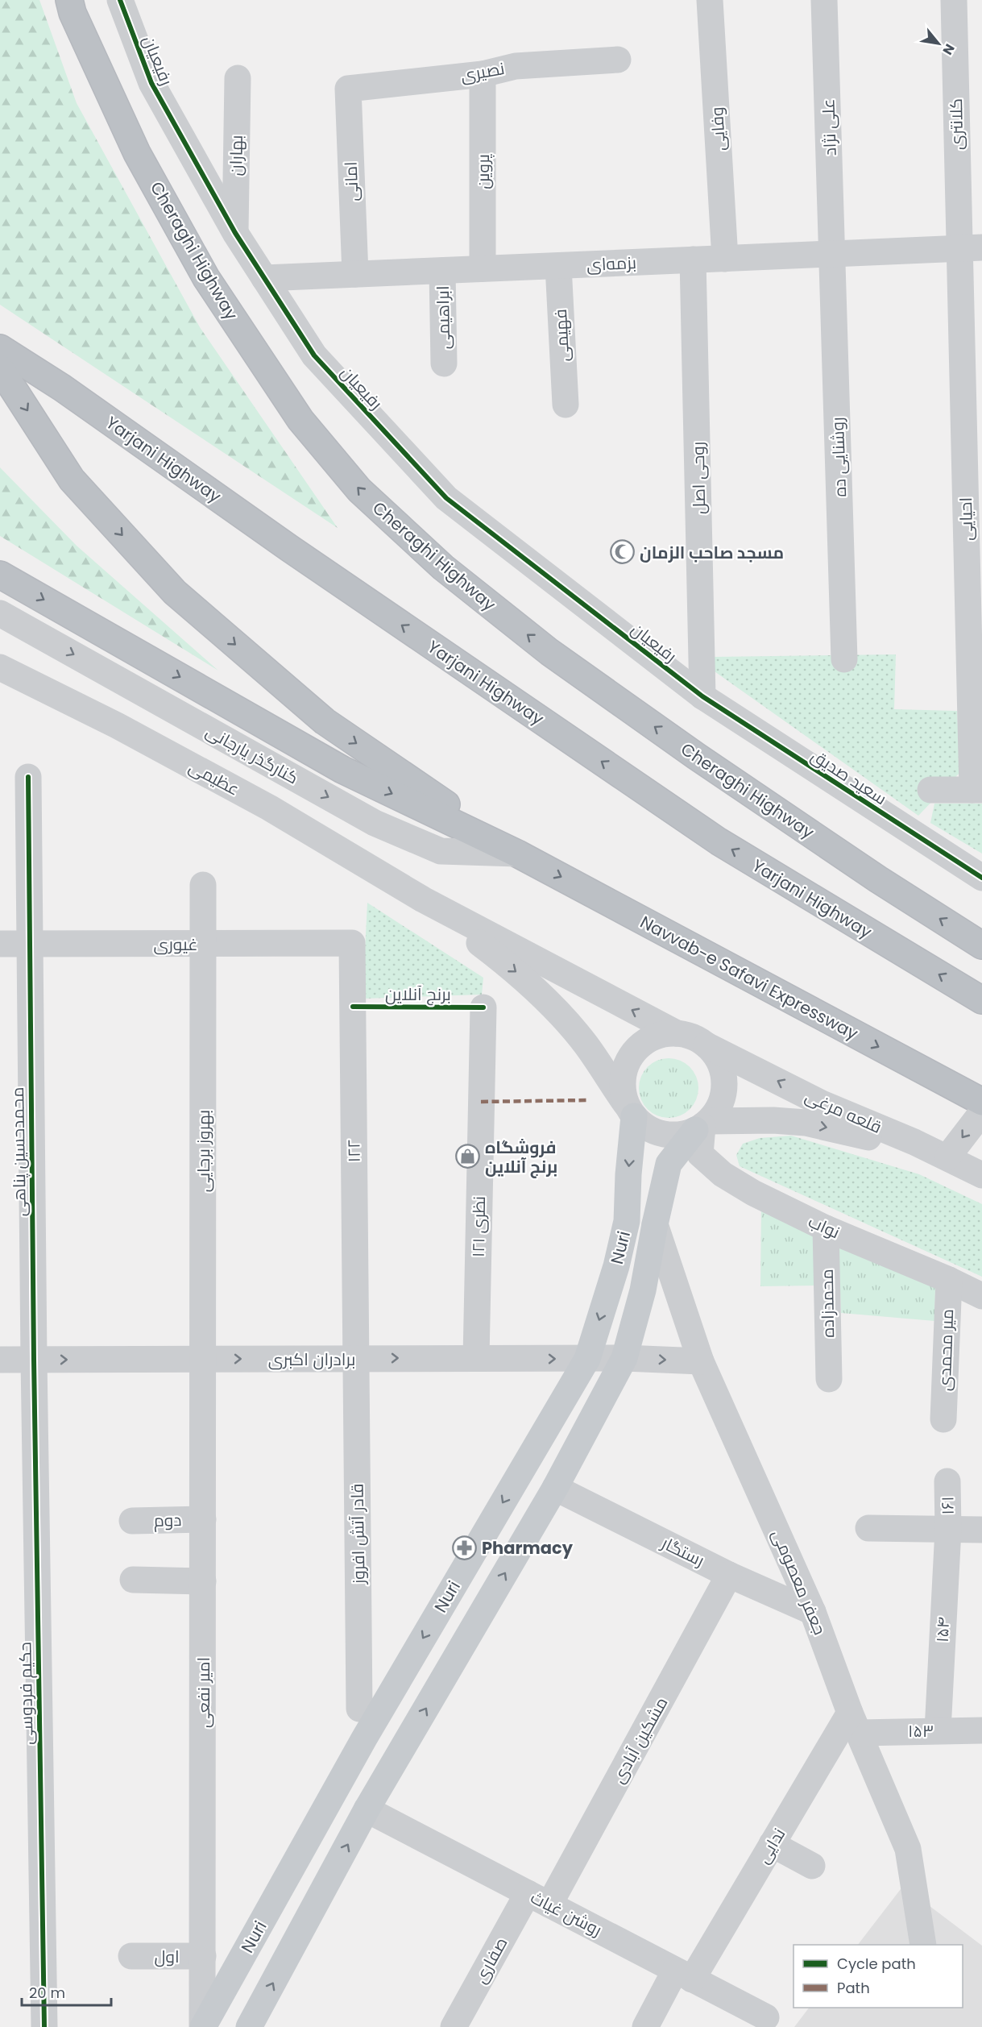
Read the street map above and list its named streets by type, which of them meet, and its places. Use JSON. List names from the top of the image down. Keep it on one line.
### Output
{"streets":{"highway":["Cheraghi Highway","Yarjani Highway","Navvab-e Safavi Expressway"],"main road":["Nuri"],"street":["رفیعیان","نصیری","کلانتری","علی نژاد","وفایی","بهاران","پروین","امانی","بزمه‌ای","ابراهیمی","فهیمی","روشنایی ده","روحی اصل","احیایی","کنارگذر یارجانی","سعید صدیق","عظیمی","غیوری","قلعه مرغی","بهروز برجایی","۱۲۲","محمدحسین پناهی","نظری ۱۲۱","نواب","محمدزاده","میر محمدی","برادران اکبری","۱۶۱","دوم","قادر آتش افروز","رستگار","جعفر معصومی","۱۵۴","امیر نفعی","حکیم فردوسی","۱۵۳","مشکین آبادی","ندایی","روشن غیاث","اول","صفاری"],"cycle path":["برنج آنلاین"]},"crossings":[["رفیعیان","بهاران"],["رفیعیان","بزمه‌ای"],["رفیعیان","روحی اصل"],["رفیعیان","سعید صدیق"],["نصیری","پروین"],["نصیری","امانی"],["کلانتری","بزمه‌ای"],["کلانتری","احیایی"],["علی نژاد","بزمه‌ای"],["علی نژاد","روشنایی ده"],["وفایی","بزمه‌ای"],["پروین","بزمه‌ای"],["امانی","بزمه‌ای"],["بزمه‌ای","ابراهیمی"],["بزمه‌ای","فهیمی"],["بزمه‌ای","روشنایی ده"],["بزمه‌ای","روحی اصل"],["بزمه‌ای","احیایی"],["روحی اصل","سعید صدیق"],["کنارگذر یارجانی","Navvab-e Safavi Expressway"],["غیوری","بهروز برجایی"],["غیوری","۱۲۲"],["غیوری","محمدحسین پناهی"],["قلعه مرغی","نواب"],["قلعه مرغی","Nuri"],["بهروز برجایی","برادران اکبری"],["بهروز برجایی","امیر نفعی"],["۱۲۲","برادران اکبری"],["۱۲۲","قادر آتش افروز"],["محمدحسین پناهی","برادران اکبری"],["محمدحسین پناهی","حکیم فردوسی"],["نظری ۱۲۱","برادران اکبری"],["نواب","Nuri"],["نواب","محمدزاده"],["نواب","میر محمدی"],["Nuri","برادران اکبری"],["Nuri","رستگار"],["Nuri","جعفر معصومی"],["Nuri","امیر نفعی"],["Nuri","روشن غیاث"],["برادران اکبری","قادر آتش افروز"],["برادران اکبری","جعفر معصومی"],["برادران اکبری","امیر نفعی"],["برادران اکبری","حکیم فردوسی"],["۱۶۱","۱۵۴"],["دوم","امیر نفعی"],["رستگار","جعفر معصومی"],["رستگار","مشکین آبادی"],["جعفر معصومی","۱۵۳"],["جعفر معصومی","ندایی"],["۱۵۴","۱۵۳"],["امیر نفعی","اول"],["۱۵۳","ندایی"],["مشکین آبادی","روشن غیاث"],["مشکین آبادی","صفاری"],["ندایی","روشن غیاث"],["روشن غیاث","صفاری"]],"one_way":["Navvab-e Safavi Expressway","برادران اکبری"],"places":{"mosque":["مسجد صاحب الزمان"],"shop":["فروشگاه برنج آنلاین"],"pharmacy":["Pharmacy"]},"legend":["Cycle path","Path"],"scale_bar":"20 m","north":"bottom right"}
